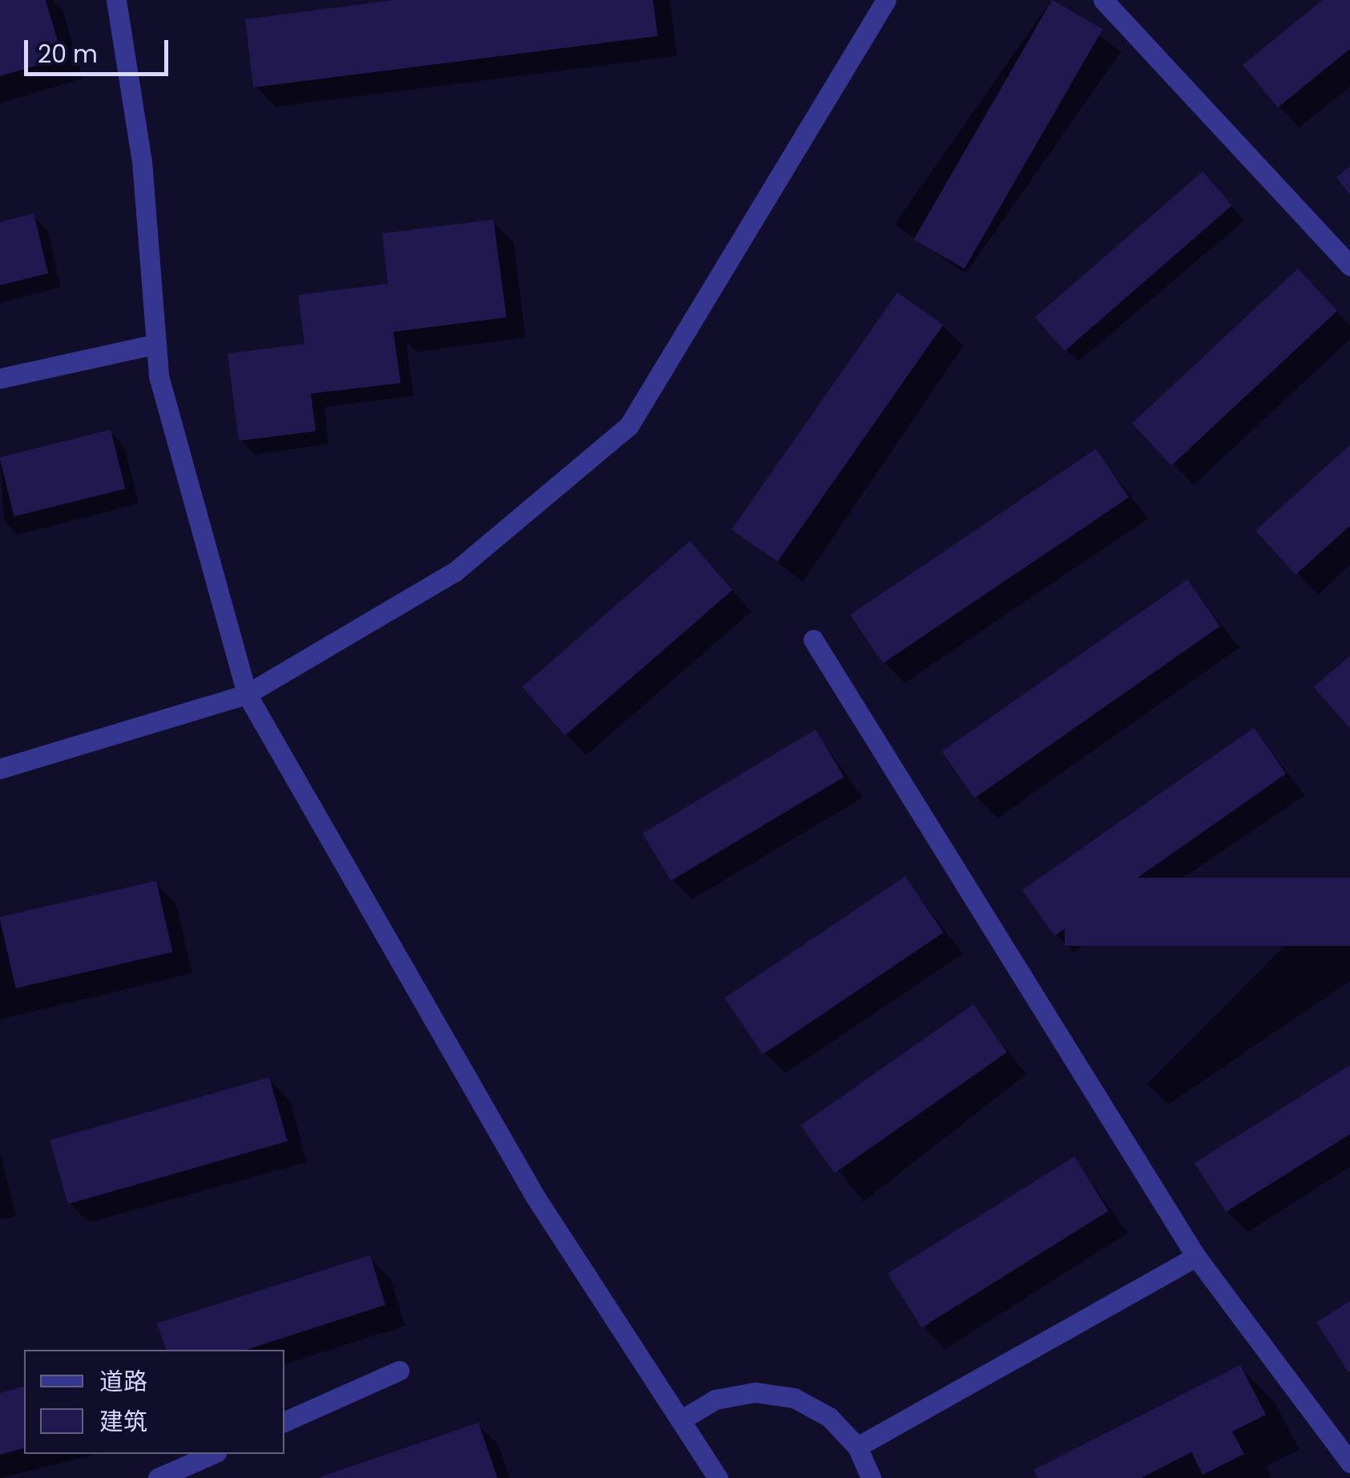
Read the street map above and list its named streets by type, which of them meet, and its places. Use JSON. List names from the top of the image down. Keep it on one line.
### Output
{"legend":["道路","建筑"],"scale_bar":"20 m"}
